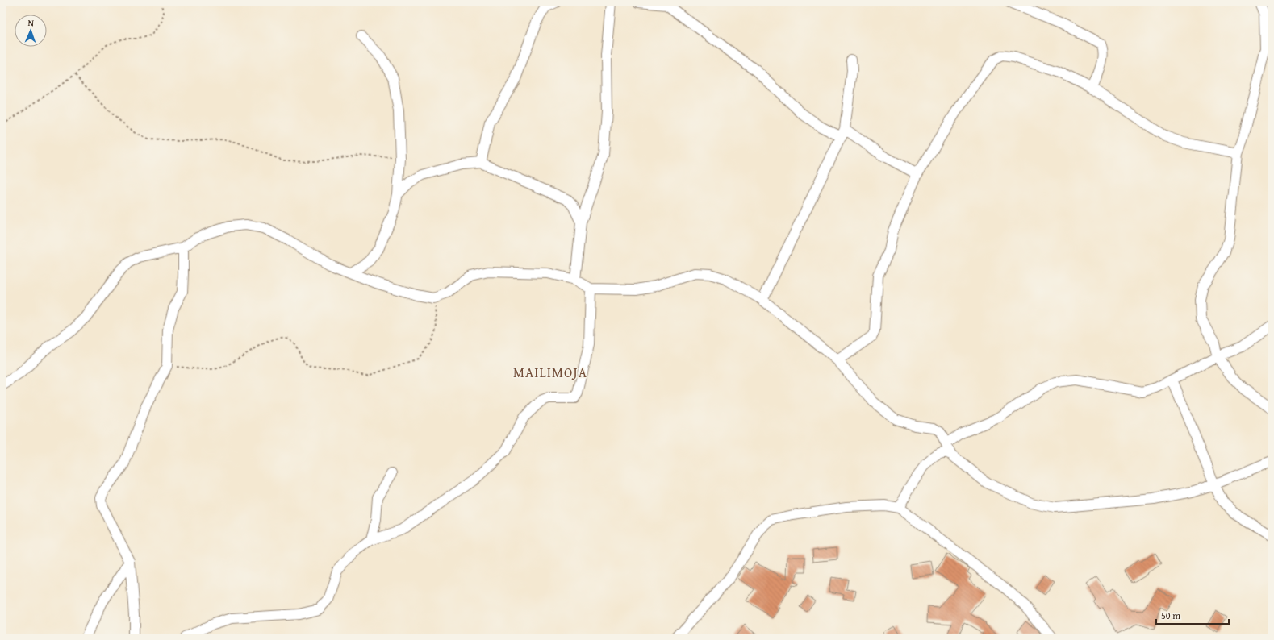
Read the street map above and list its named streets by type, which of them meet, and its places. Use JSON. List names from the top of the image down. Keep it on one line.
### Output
{"districts":["MAILIMOJA"],"scale_bar":"50 m","north":"top"}
